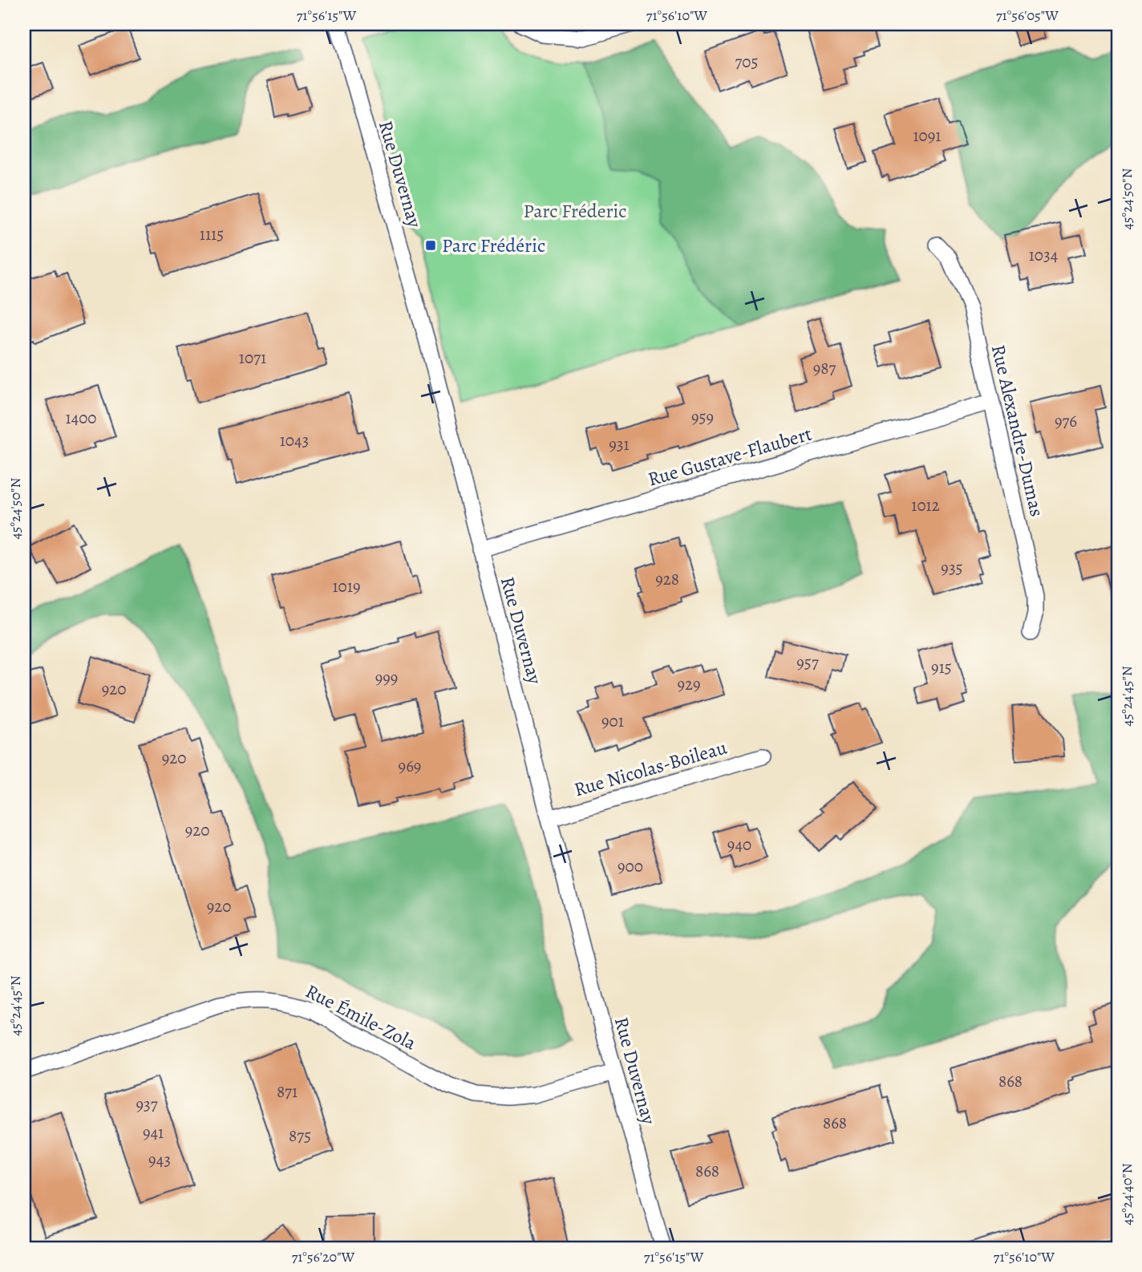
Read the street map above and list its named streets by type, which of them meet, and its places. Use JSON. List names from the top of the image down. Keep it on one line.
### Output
{"streets":{"street":["Rue Duvernay","Rue Alexandre-Dumas","Rue Gustave-Flaubert","Rue Nicolas-Boileau","Rue Émile-Zola"]},"crossings":[["Rue Duvernay","Rue Gustave-Flaubert"],["Rue Duvernay","Rue Nicolas-Boileau"],["Rue Duvernay","Rue Émile-Zola"],["Rue Alexandre-Dumas","Rue Gustave-Flaubert"]],"parks":["Parc Fréderic"],"places":{"transit":["Parc Frédéric"]},"house_numbers":["705","1091","1115","1034","1071","987","959","1400","976","1043","931","1012","935","928","1019","957","915","999","929","920","901","920","969","920","940","900","920","868","871","937","868","941","875","943","868"],"coordinates":["71°56'15\"W","71°56'10\"W","71°56'05\"W","45°24'50\"N","45°24'45\"N","45°24'40\"N","71°56'20\"W"]}
